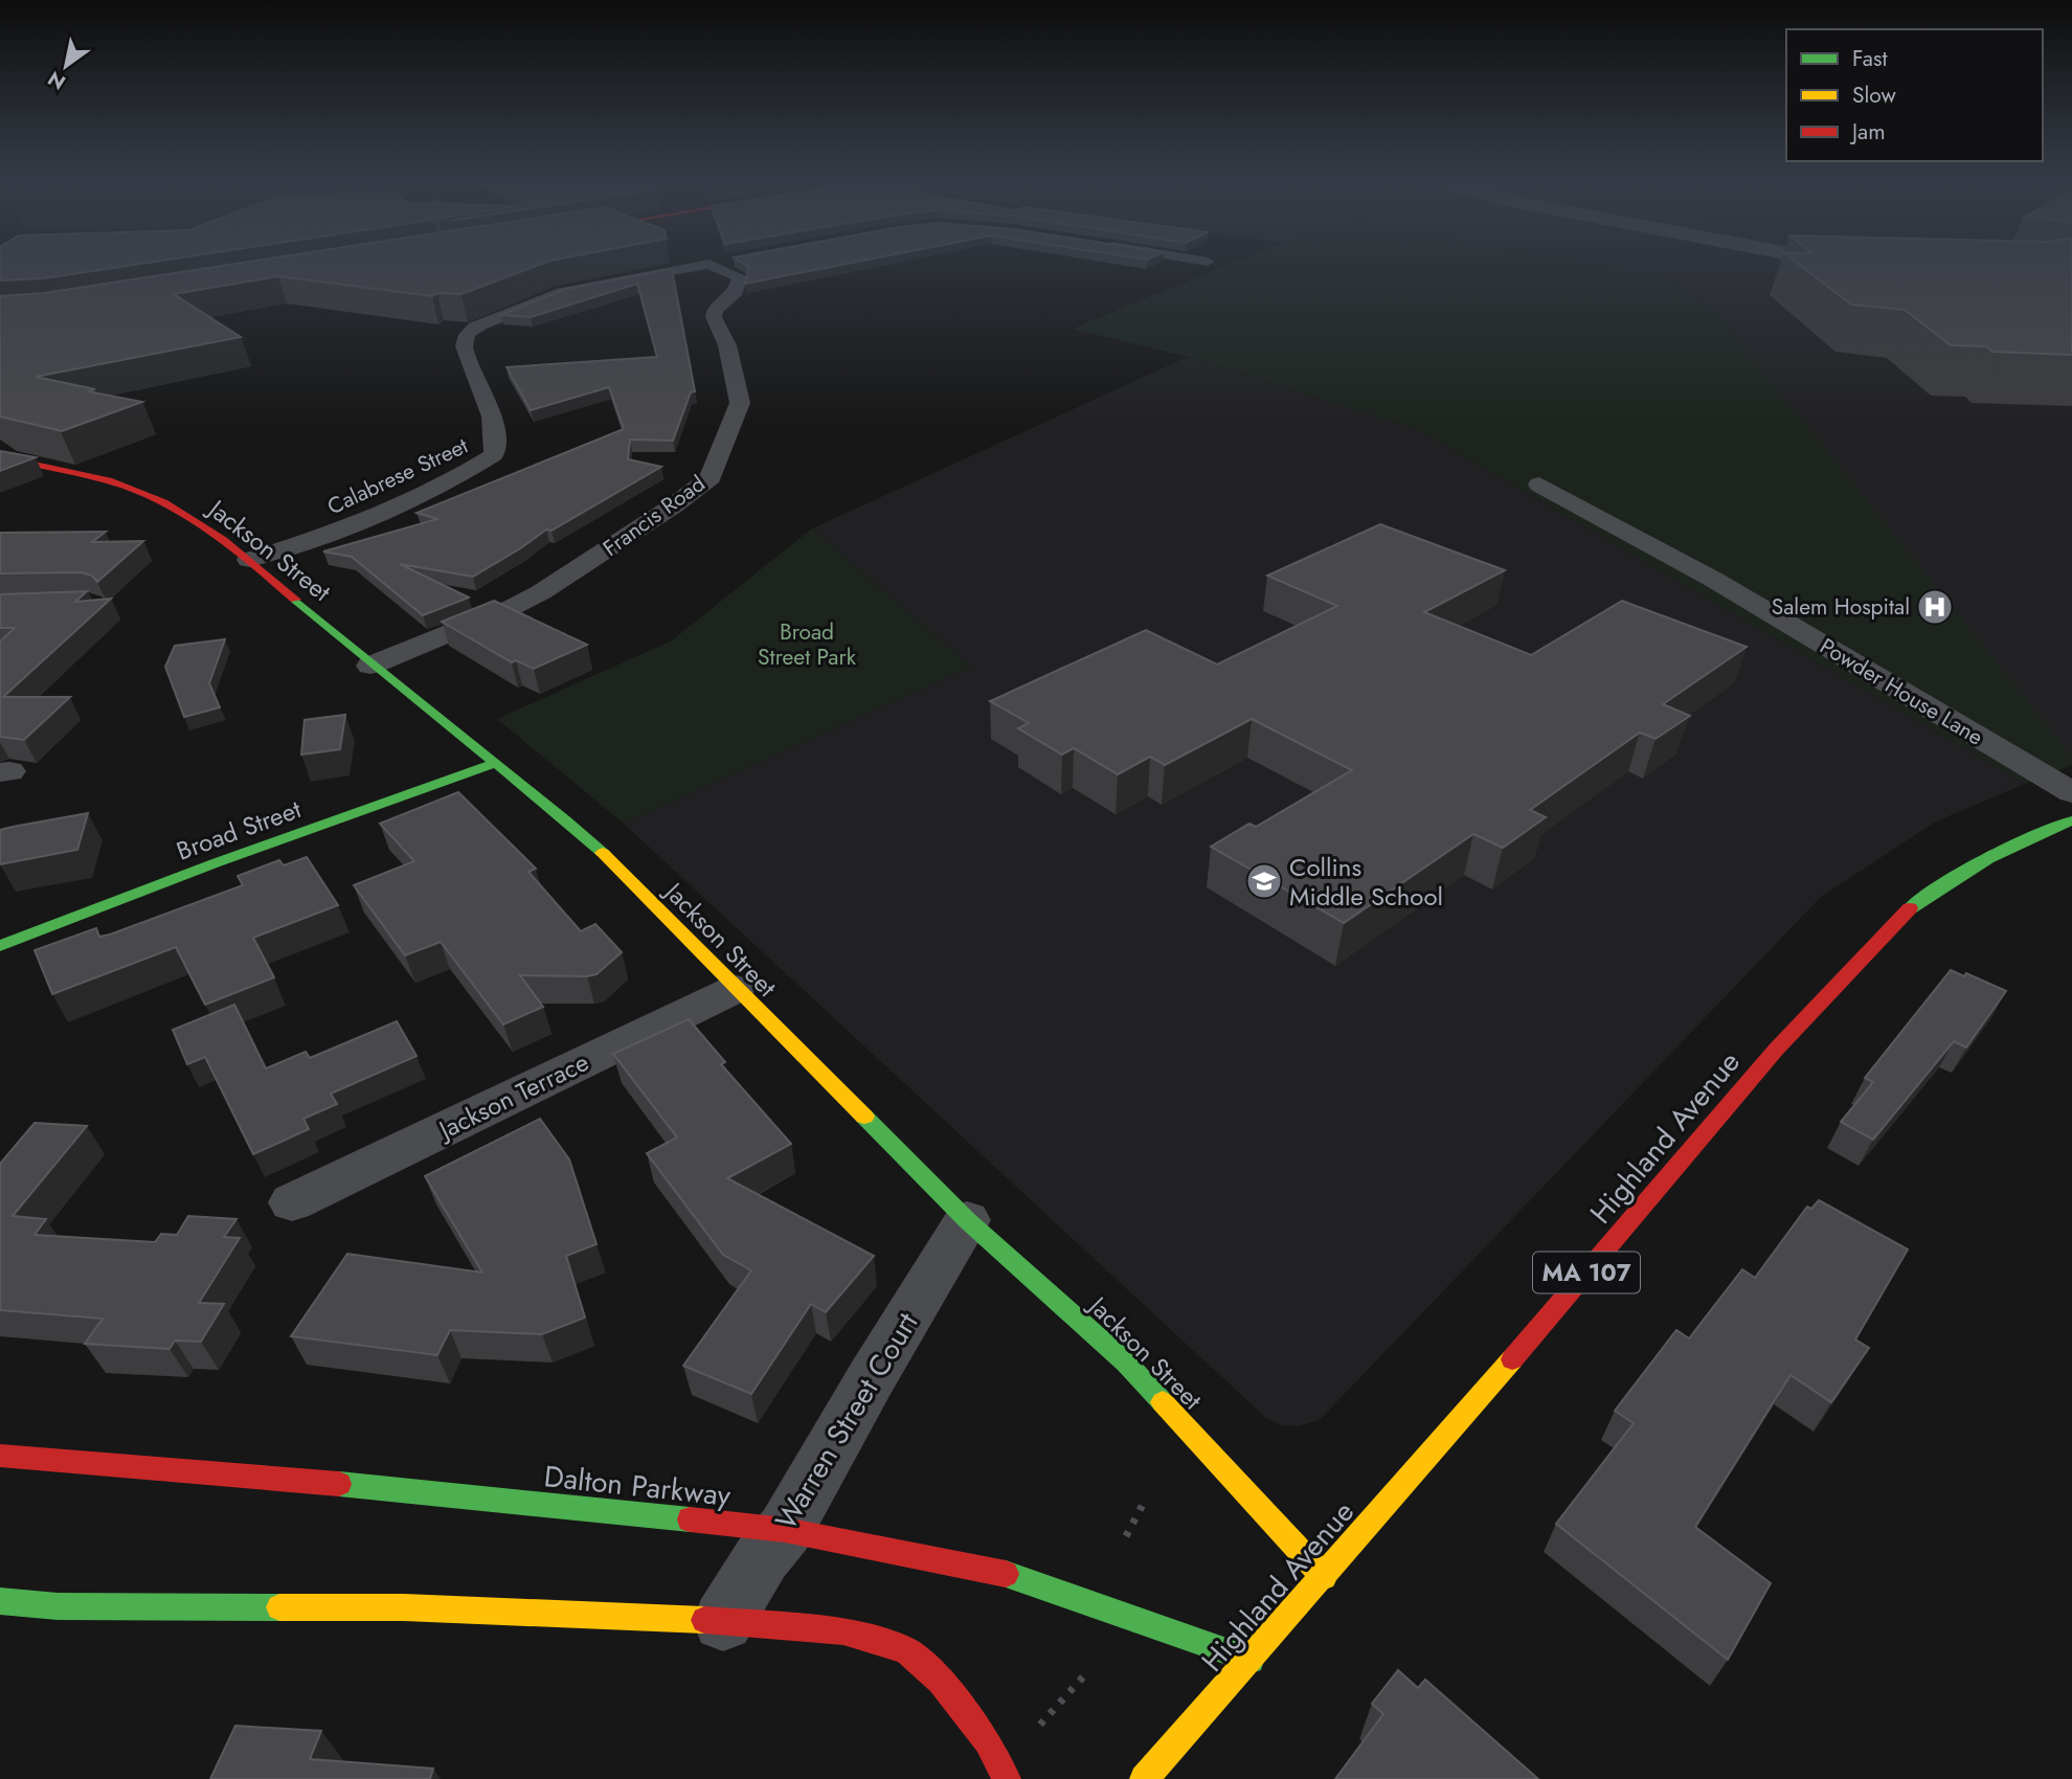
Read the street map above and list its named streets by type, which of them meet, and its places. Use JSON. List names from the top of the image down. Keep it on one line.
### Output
{"streets":{"main road":["Jackson Street","Broad Street","Highland Avenue","MA 107","Dalton Parkway"],"street":["Calabrese Street","Francis Road","Powder House Lane","Jackson Terrace","Warren Street Court"]},"crossings":[["Calabrese Street","Francis Road"],["Calabrese Street","Jackson Street"],["Francis Road","Jackson Street"],["Jackson Street","Broad Street"],["Jackson Street","Jackson Terrace"],["Jackson Street","Highland Avenue"],["Jackson Street","Warren Street Court"],["Highland Avenue","Dalton Parkway"],["Warren Street Court","Dalton Parkway"]],"parks":["Broad Street Park"],"places":{"hospital":["Salem Hospital"],"school or university":["Collins Middle School"]},"legend":["Fast","Slow","Jam"],"north":"bottom left"}
